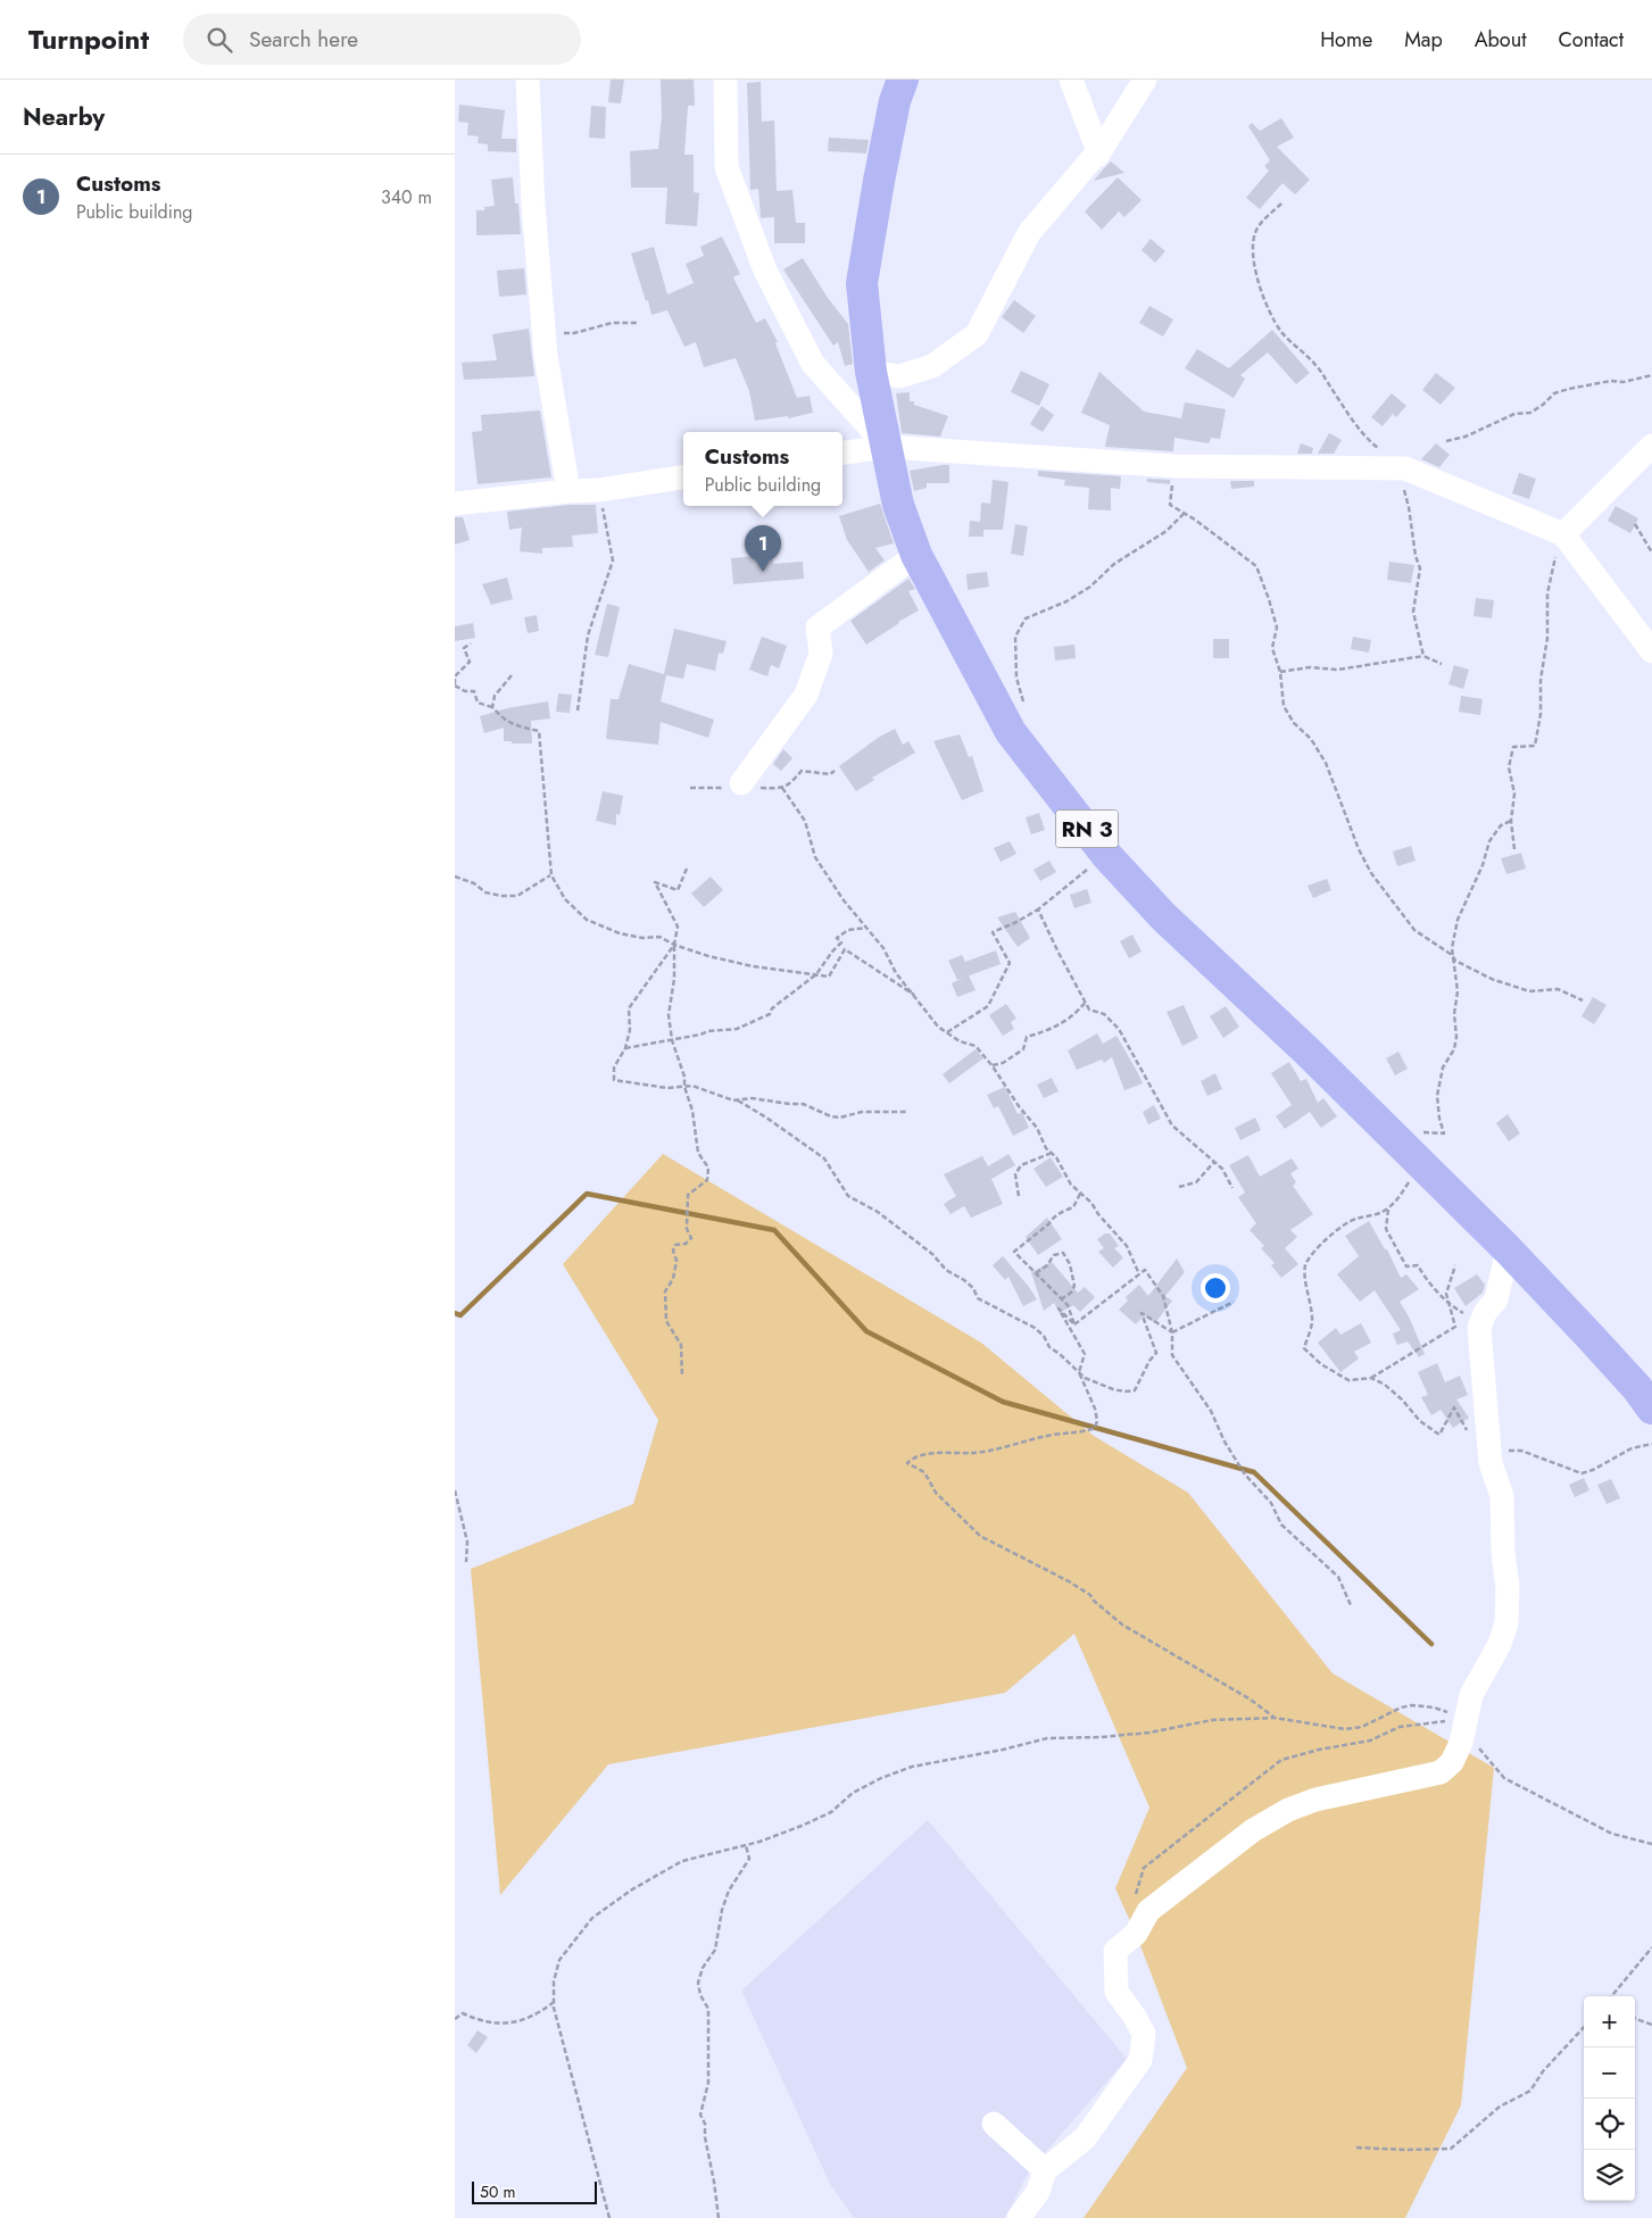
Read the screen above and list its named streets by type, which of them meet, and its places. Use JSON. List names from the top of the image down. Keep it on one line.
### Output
{"streets":{"highway":["RN 3"]},"scale_bar":"50 m","page":{"header":"Turnpoint","search":"Search here","nav":["Home","Map","About","Contact"],"heading":"Nearby","list":[{"mark":"1","name":"Customs","note":"Public building","value":"340 m"}],"popup":["Customs","Public building"],"pins":"1","map_buttons":["+","−"],"scale":"50 m"}}
